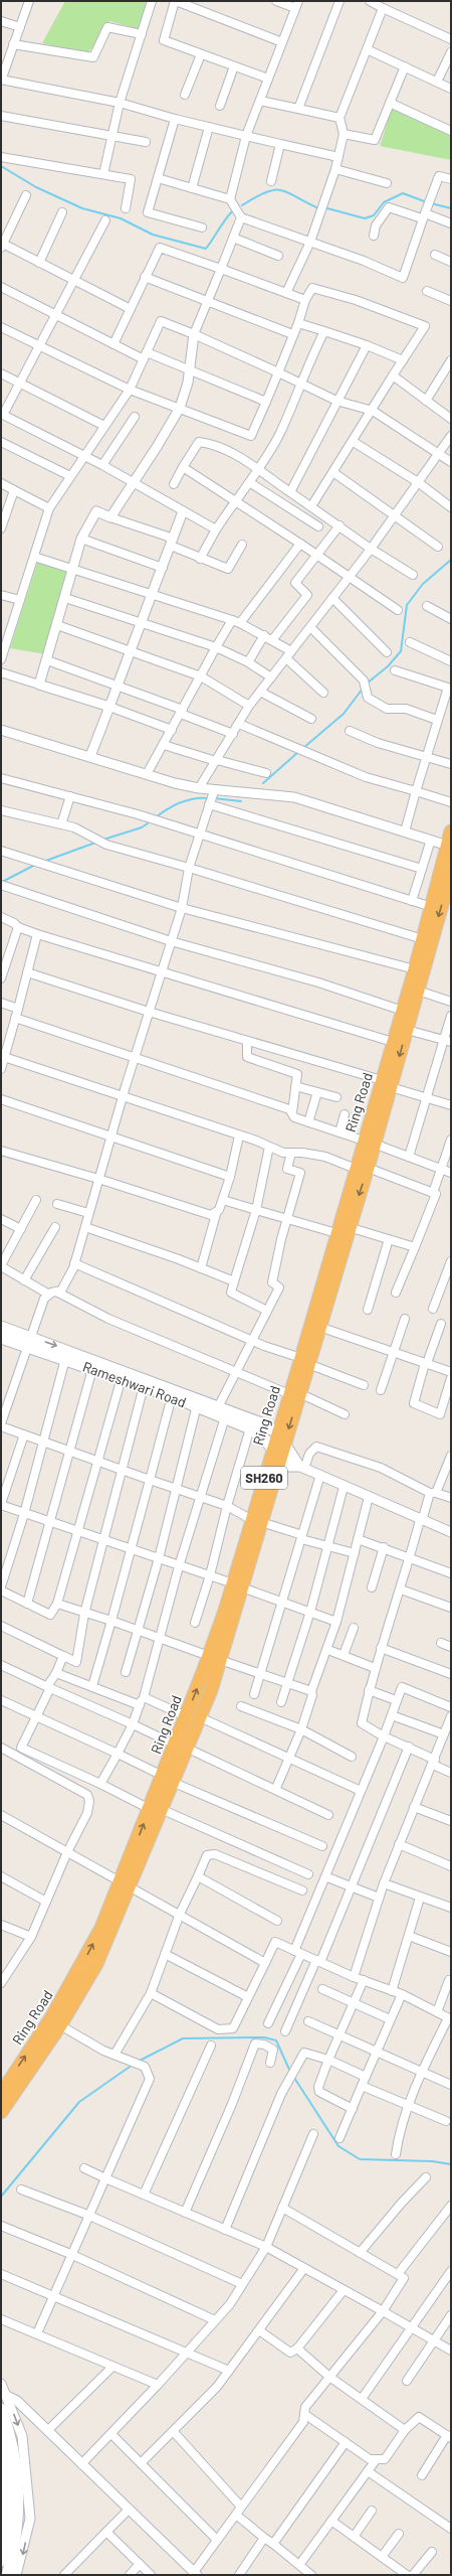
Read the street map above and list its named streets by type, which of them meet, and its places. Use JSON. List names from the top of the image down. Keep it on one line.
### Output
{"streets":{"highway":["Ring Road","SH260"],"main road":["Rameshwari Road"]},"crossings":[["Ring Road","Rameshwari Road"]]}
